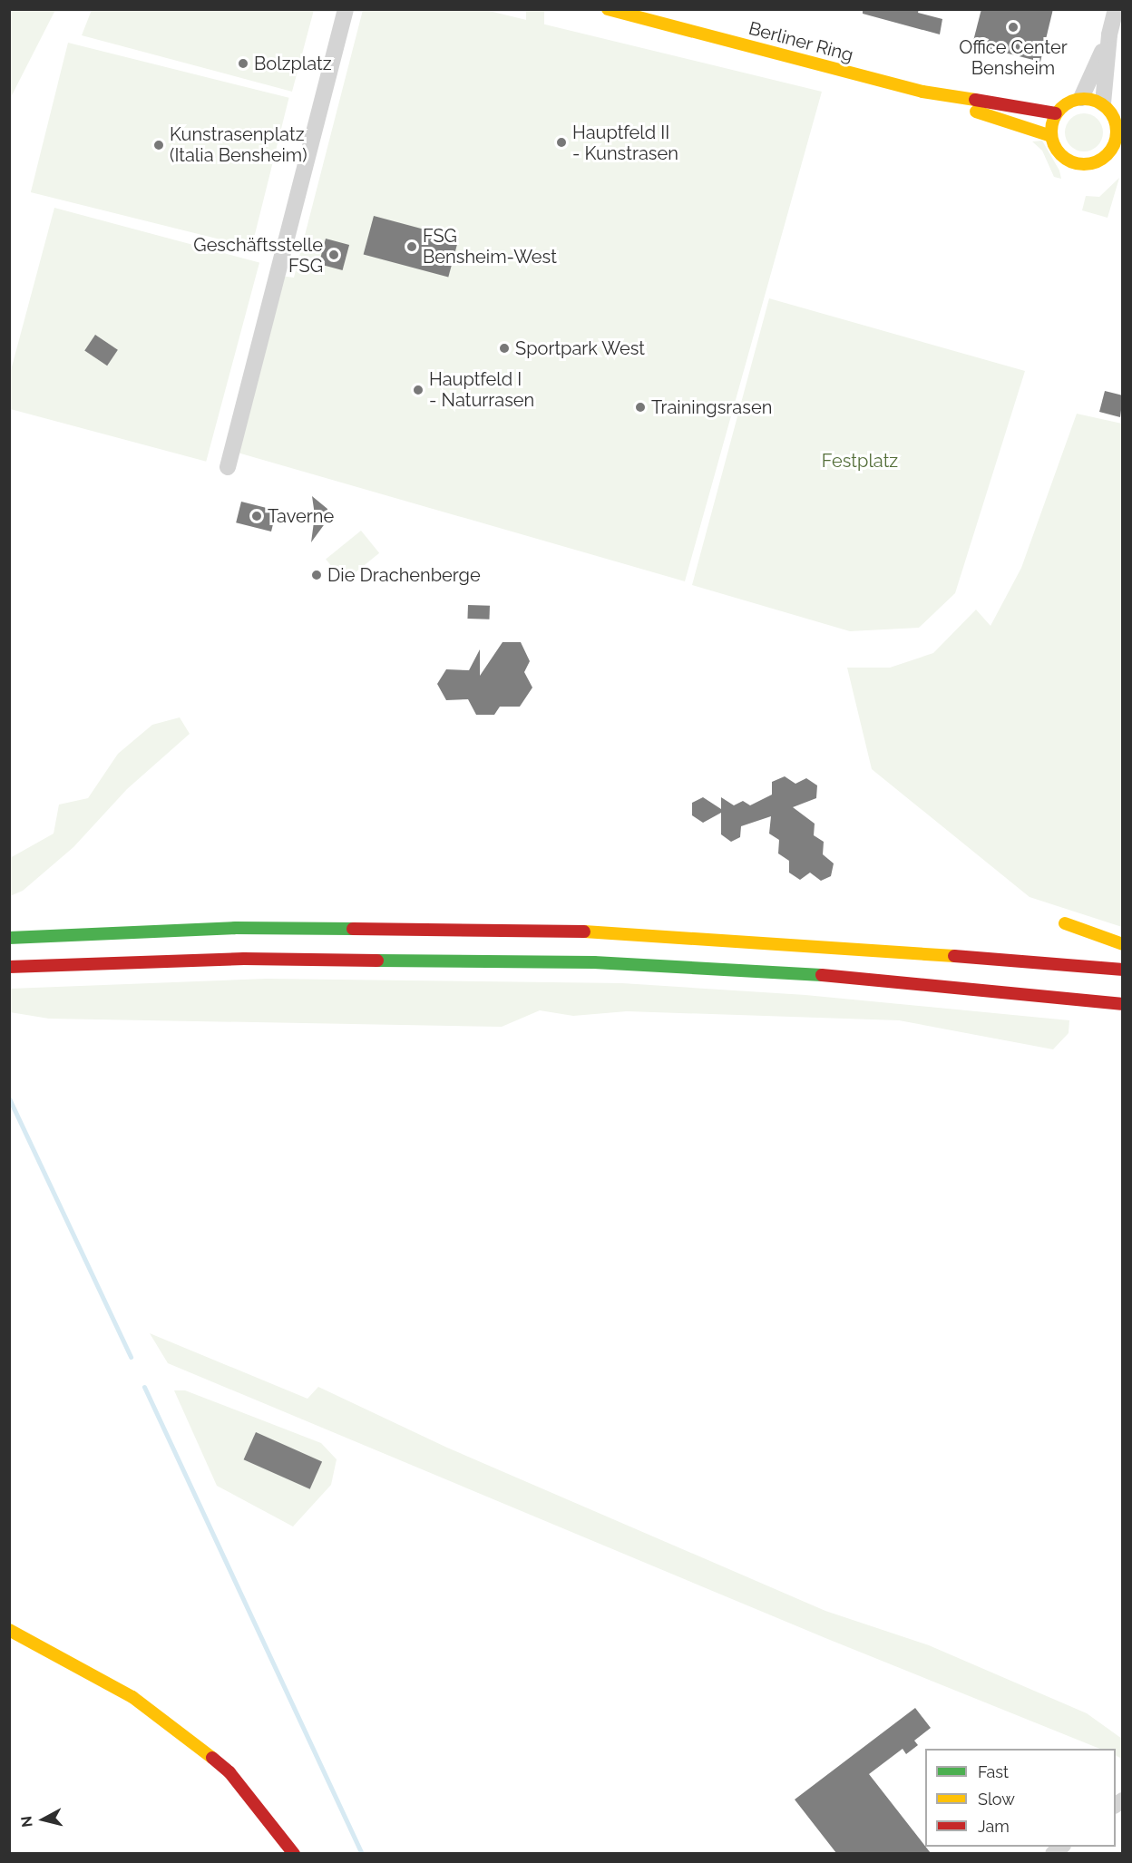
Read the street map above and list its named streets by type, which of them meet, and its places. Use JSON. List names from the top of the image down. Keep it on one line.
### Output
{"streets":{"main road":["Berliner Ring"]},"parks":["Festplatz"],"places":["Office Center Bensheim","Bolzplatz","Hauptfeld II - Kunstrasen","Kunstrasenplatz (Italia Bensheim)","FSG Bensheim-West","Geschäftsstelle FSG","Sportpark West","Hauptfeld I - Naturrasen","Trainingsrasen","Taverne","Die Drachenberge"],"legend":["Fast","Slow","Jam"],"north":"left"}
